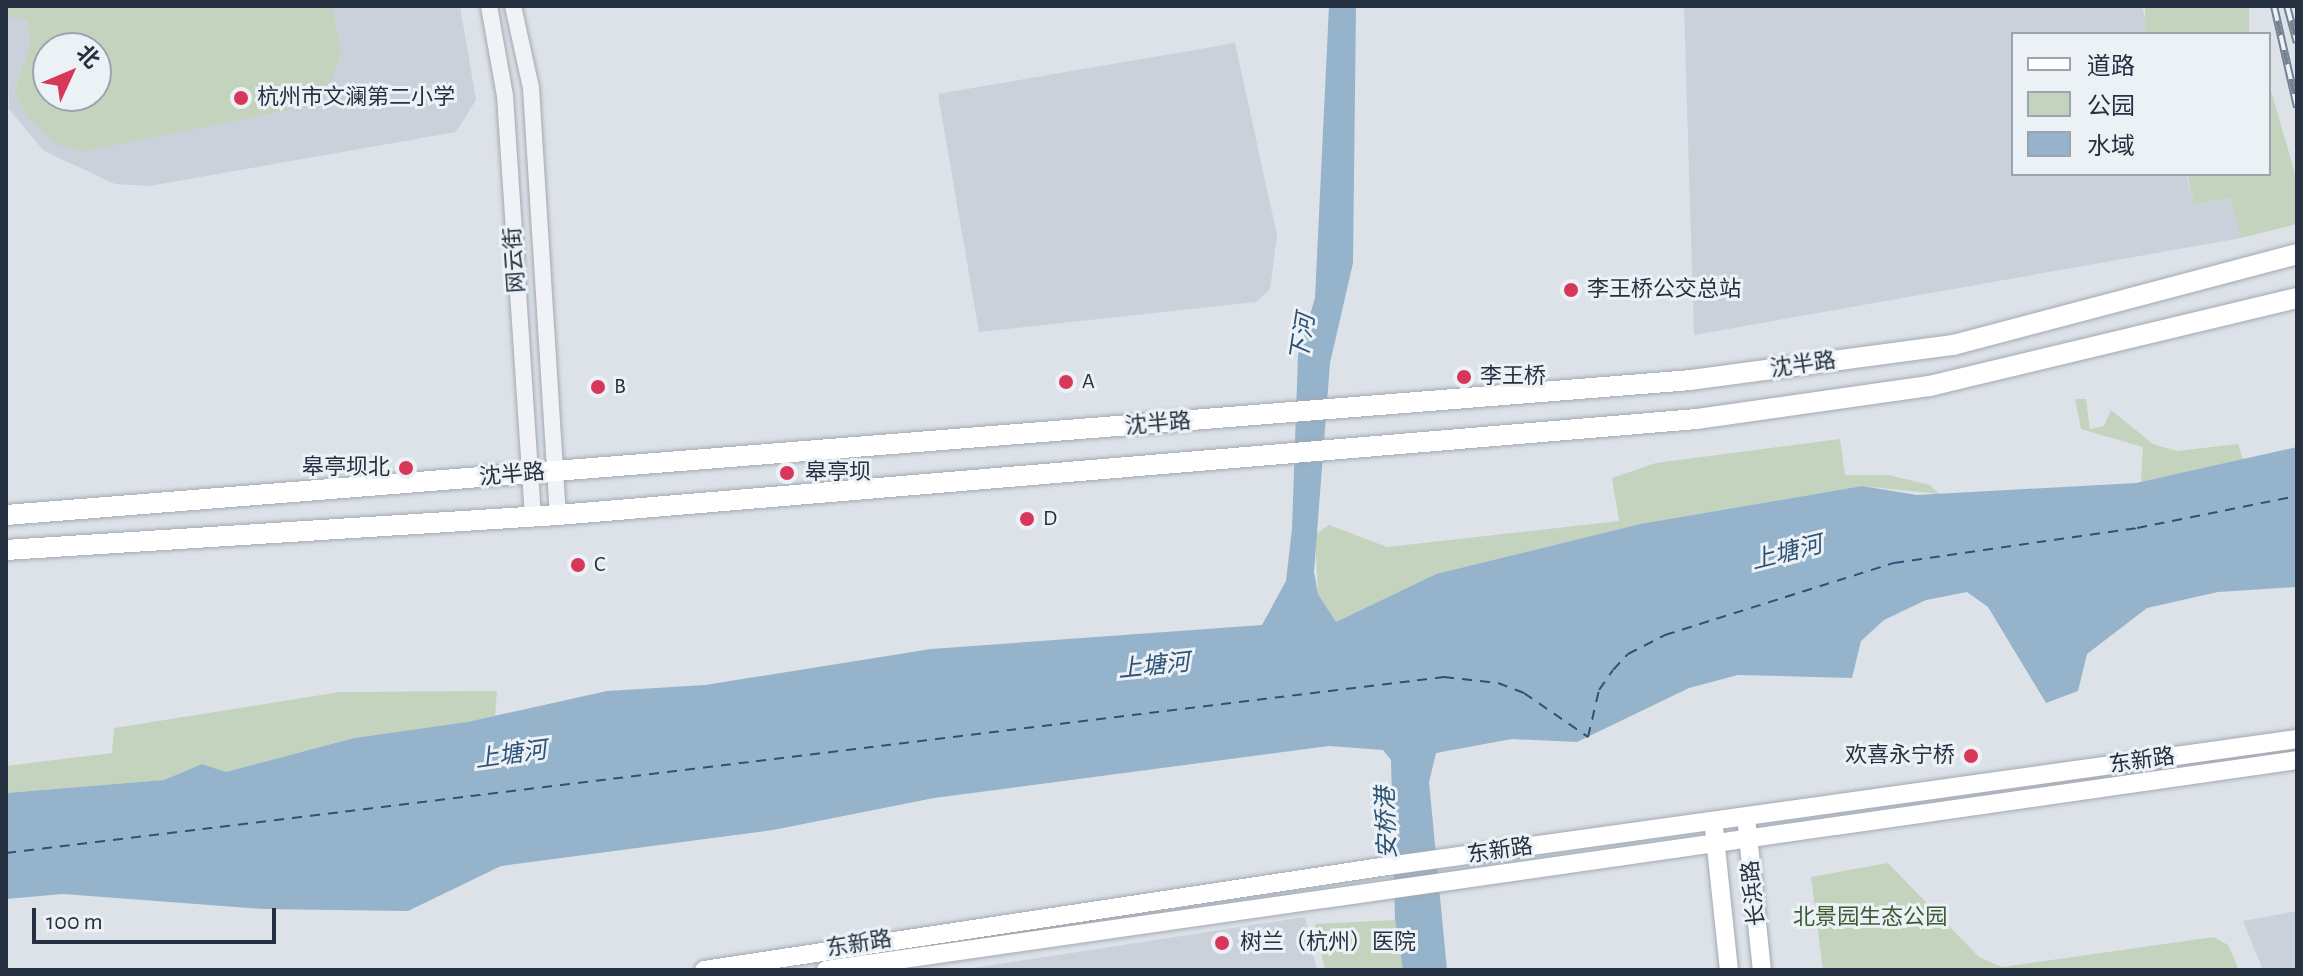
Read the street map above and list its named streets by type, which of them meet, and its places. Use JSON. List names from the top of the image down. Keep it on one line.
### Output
{"streets":{"main road":["沈半路","东新路","长浜路"],"street":["网云街"]},"crossings":[["网云街","沈半路"],["东新路","长浜路"]],"water":["下河","上塘河","安桥港"],"parks":["北景园生态公园"],"places":["杭州市文澜第二小学","李王桥公交总站","李王桥","A","B","皋亭坝北","皋亭坝","D","C","欢喜永宁桥","树兰（杭州）医院"],"legend":["道路","公园","水域"],"scale_bar":"100 m","north":"top right"}
